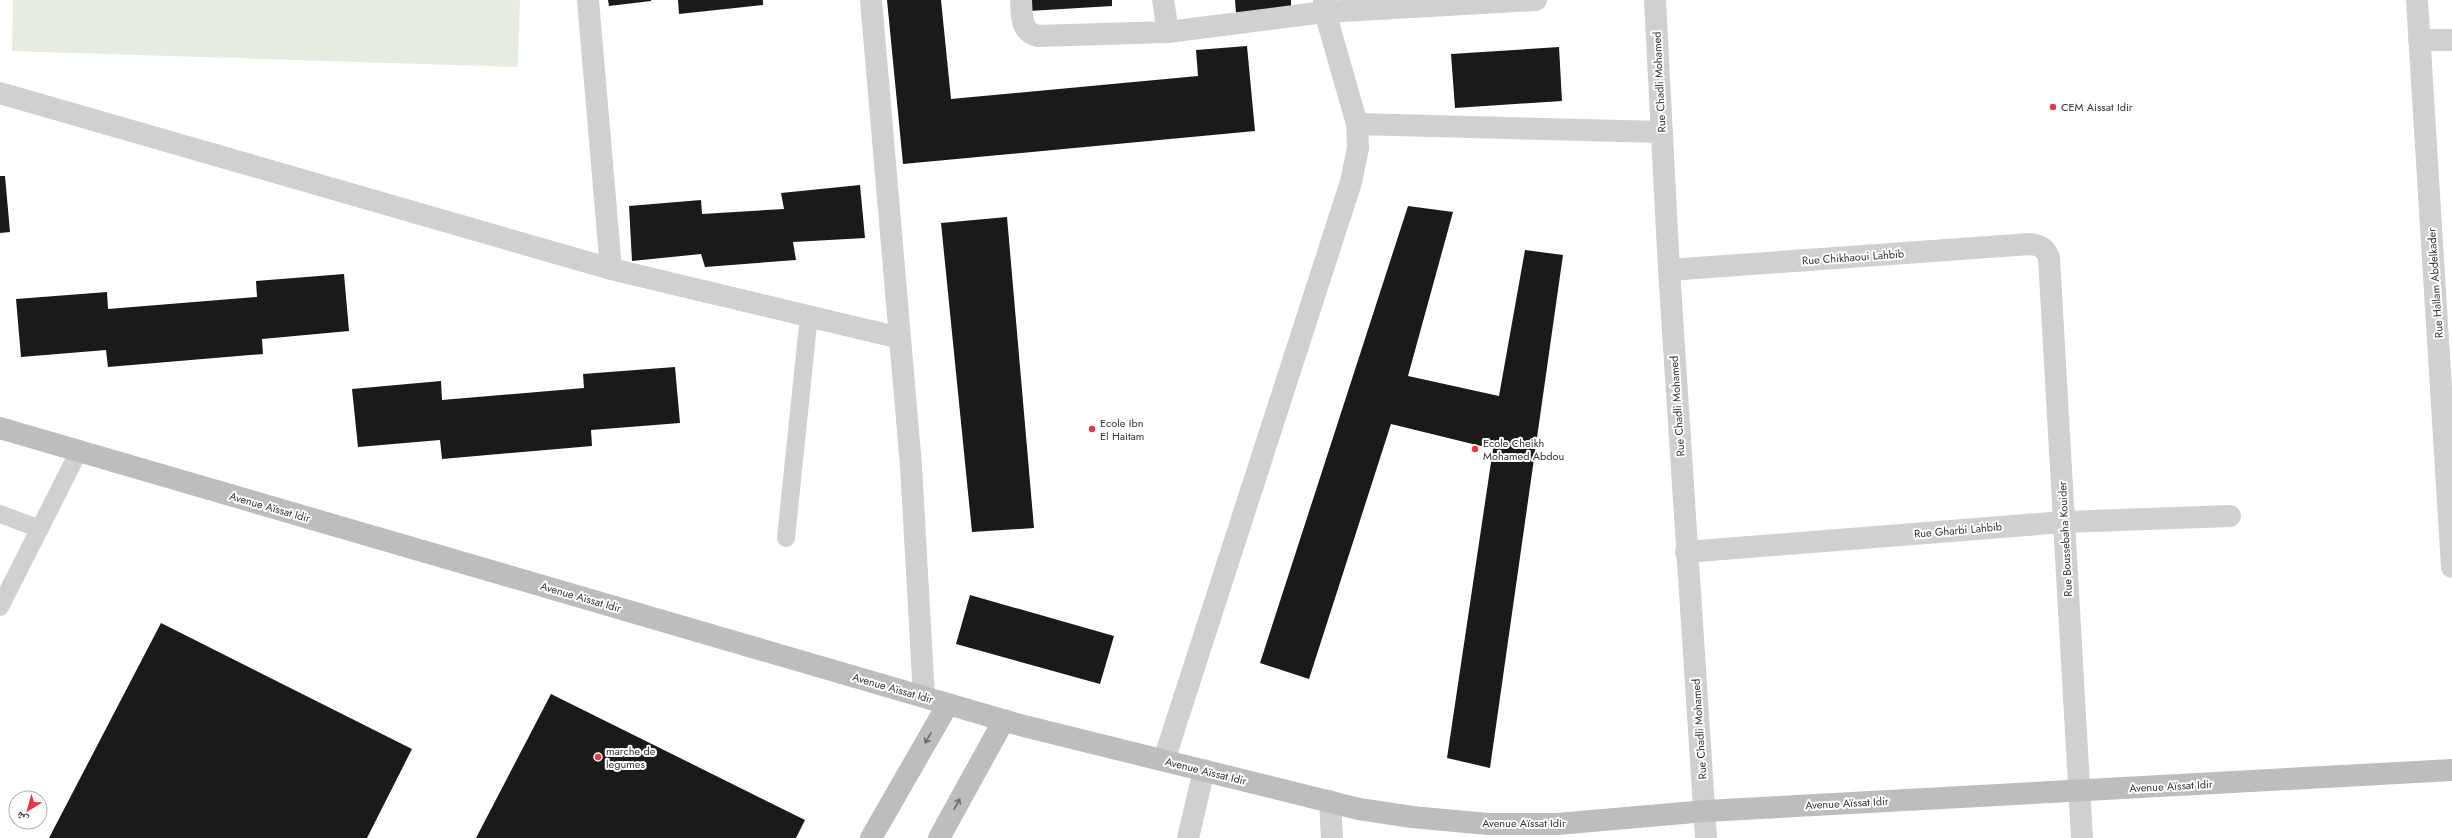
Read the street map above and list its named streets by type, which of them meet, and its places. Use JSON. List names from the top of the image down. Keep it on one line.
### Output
{"streets":{"main road":["Avenue Aïssat Idir"],"street":["Rue Chadli Mohamed","Rue Chikhaoui Lahbib","Rue Hallam Abdelkader","Rue Gharbi Lahbib","Rue Boussebaha Kouider"]},"crossings":[["Rue Chadli Mohamed","Rue Chikhaoui Lahbib"],["Rue Chadli Mohamed","Avenue Aïssat Idir"],["Rue Chadli Mohamed","Rue Gharbi Lahbib"],["Rue Chikhaoui Lahbib","Rue Boussebaha Kouider"],["Avenue Aïssat Idir","Rue Boussebaha Kouider"],["Rue Gharbi Lahbib","Rue Boussebaha Kouider"]],"places":["CEM Aissat Idir","Ecole Ibn El Haitam","Ecole Cheikh Mohamed Abdou","marche de legumes"],"north":"bottom left"}
